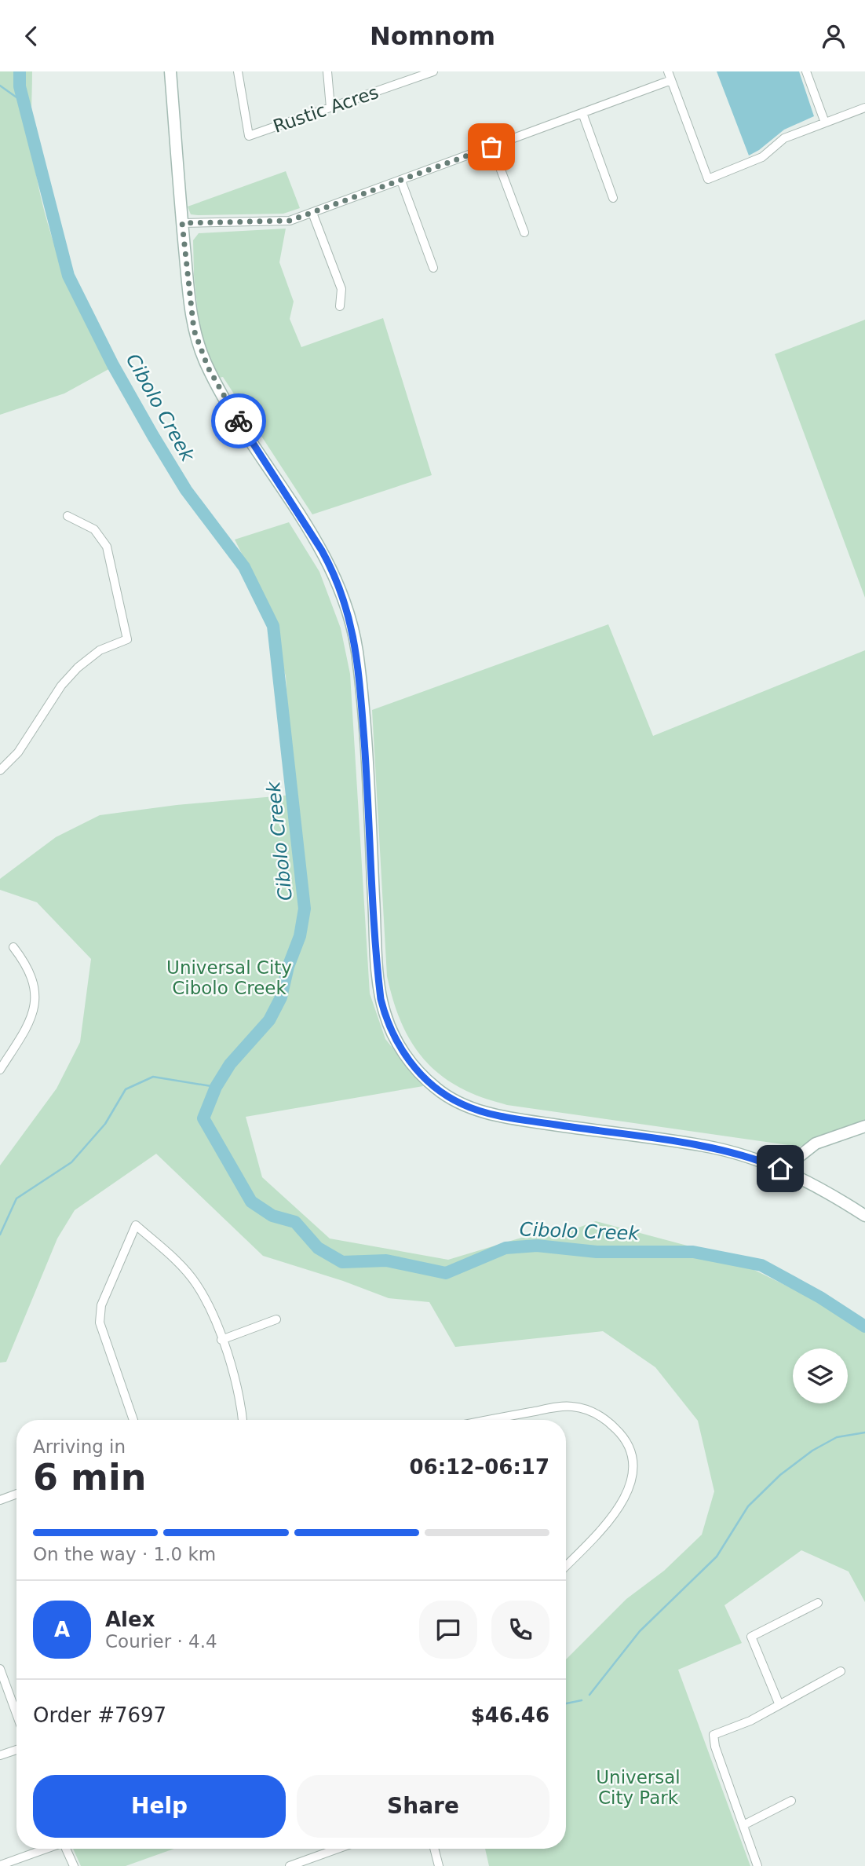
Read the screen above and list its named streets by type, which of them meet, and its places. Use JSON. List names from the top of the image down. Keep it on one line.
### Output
{"streets":{"street":["Rustic Acres"]},"water":["Cibolo Creek"],"parks":["Universal City Cibolo Creek","Universal City Park"],"page":{"header":"Nomnom","heading":["6 min","Arriving in","06:12–06:17"],"panel":["Alex","Courier · 4.4","Order #7697","$46.46"],"bar":"On the way · 1.0 km","round":"A","buttons":["Help","Share"]}}
